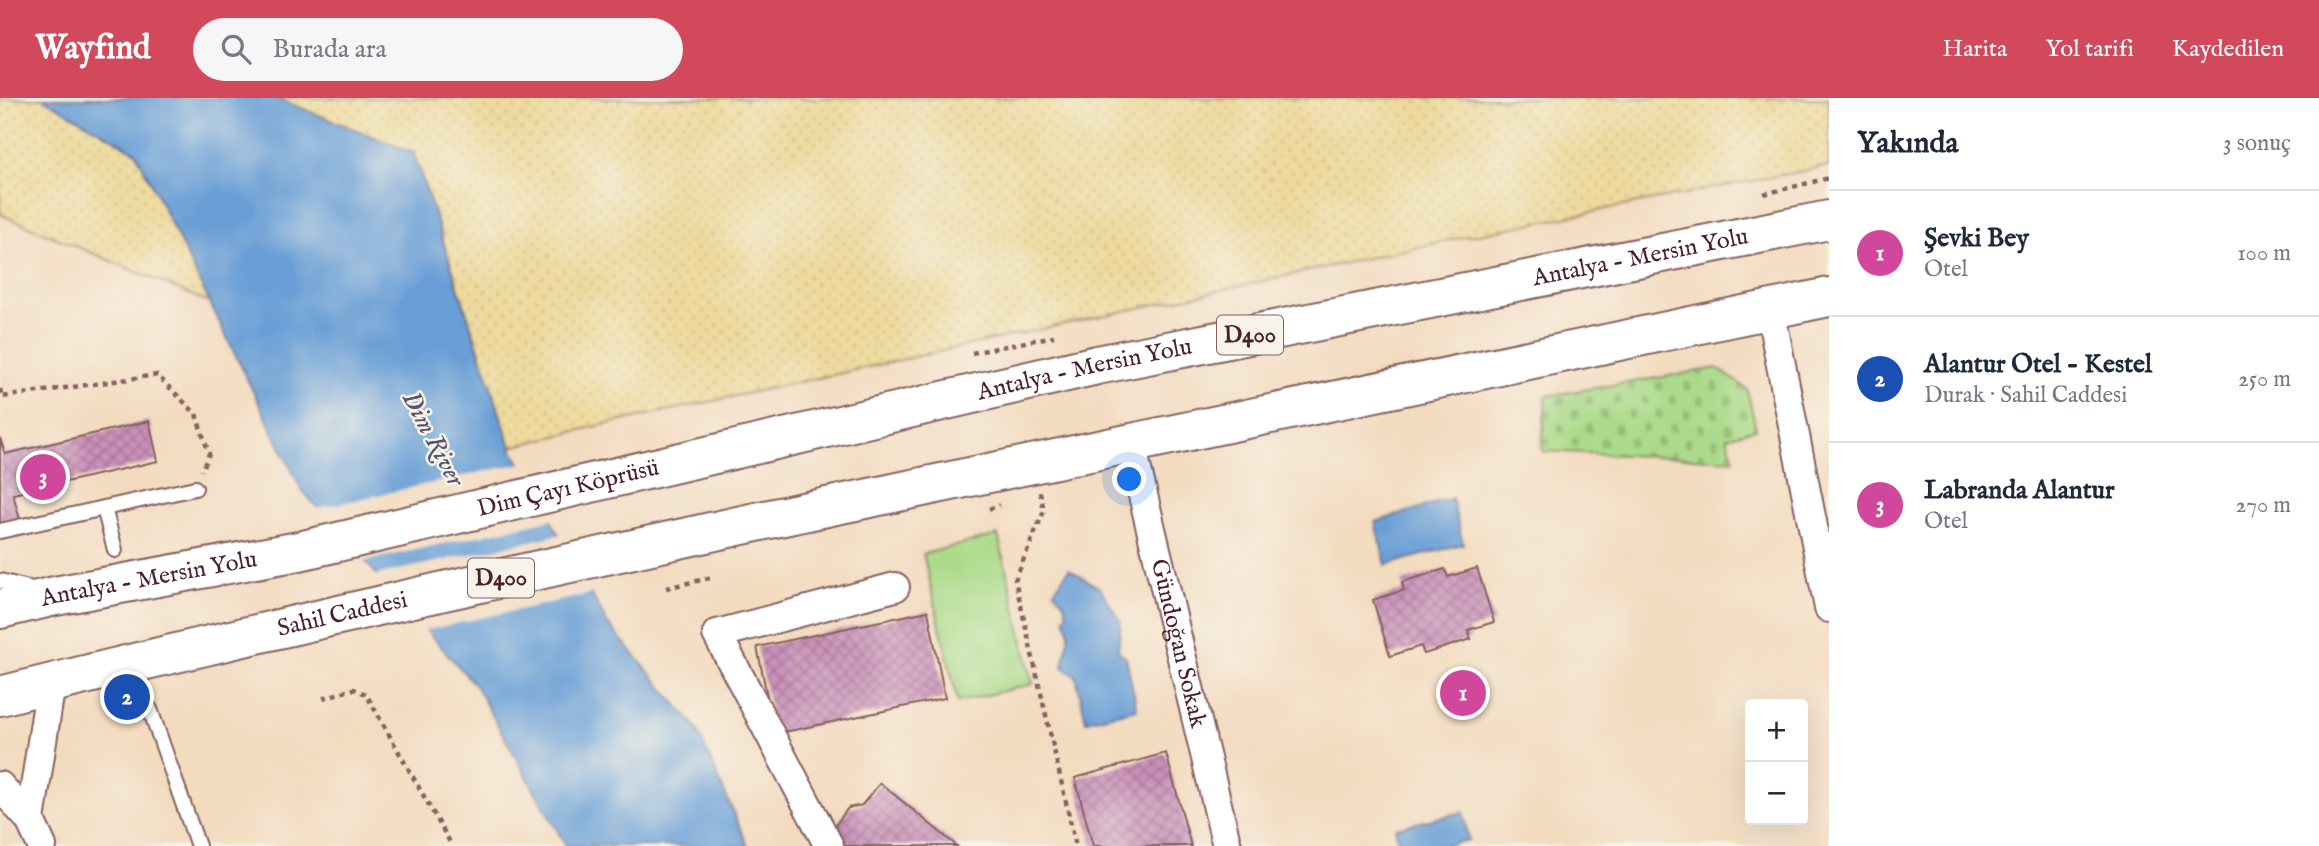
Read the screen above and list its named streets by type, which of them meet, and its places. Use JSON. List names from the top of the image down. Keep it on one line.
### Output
{"streets":{"highway":["Antalya - Mersin Yolu","D400","Dim Çayı Köprüsü","Sahil Caddesi"],"street":["Gündoğan Sokak"]},"crossings":[["Antalya - Mersin Yolu","Dim Çayı Köprüsü"],["D400","Sahil Caddesi"],["D400","Gündoğan Sokak"],["Sahil Caddesi","Gündoğan Sokak"]],"water":["Dim River"],"page":{"header":"Wayfind","search":"Burada ara","nav":["Harita","Yol tarifi","Kaydedilen"],"heading":["Yakında","3 sonuç"],"list":[{"mark":"1","name":"Şevki Bey","note":"Otel","value":"100 m"},{"mark":"2","name":"Alantur Otel - Kestel","note":"Durak · Sahil Caddesi","value":"250 m"},{"mark":"3","name":"Labranda Alantur","note":"Otel","value":"270 m"}],"pins":["3","1","2"],"map_buttons":["+","−"]}}
